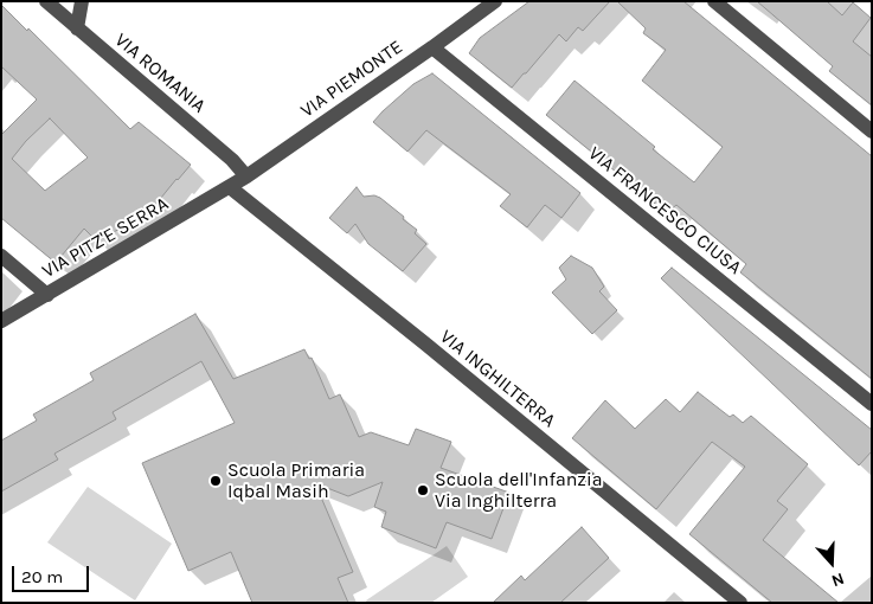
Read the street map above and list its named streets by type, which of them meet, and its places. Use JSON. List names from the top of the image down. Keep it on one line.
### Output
{"streets":{"street":["VIA ROMANIA","VIA PIEMONTE","VIA FRANCESCO CIUSA","VIA PITZ'E SERRA","VIA INGHILTERRA"]},"crossings":[["VIA ROMANIA","VIA PIEMONTE"],["VIA PIEMONTE","VIA FRANCESCO CIUSA"],["VIA PIEMONTE","VIA PITZ'E SERRA"],["VIA PIEMONTE","VIA INGHILTERRA"],["VIA PITZ'E SERRA","VIA INGHILTERRA"]],"places":["Scuola Primaria Iqbal Masih","Scuola dell'Infanzia Via Inghilterra"],"scale_bar":"20 m","north":"bottom"}
